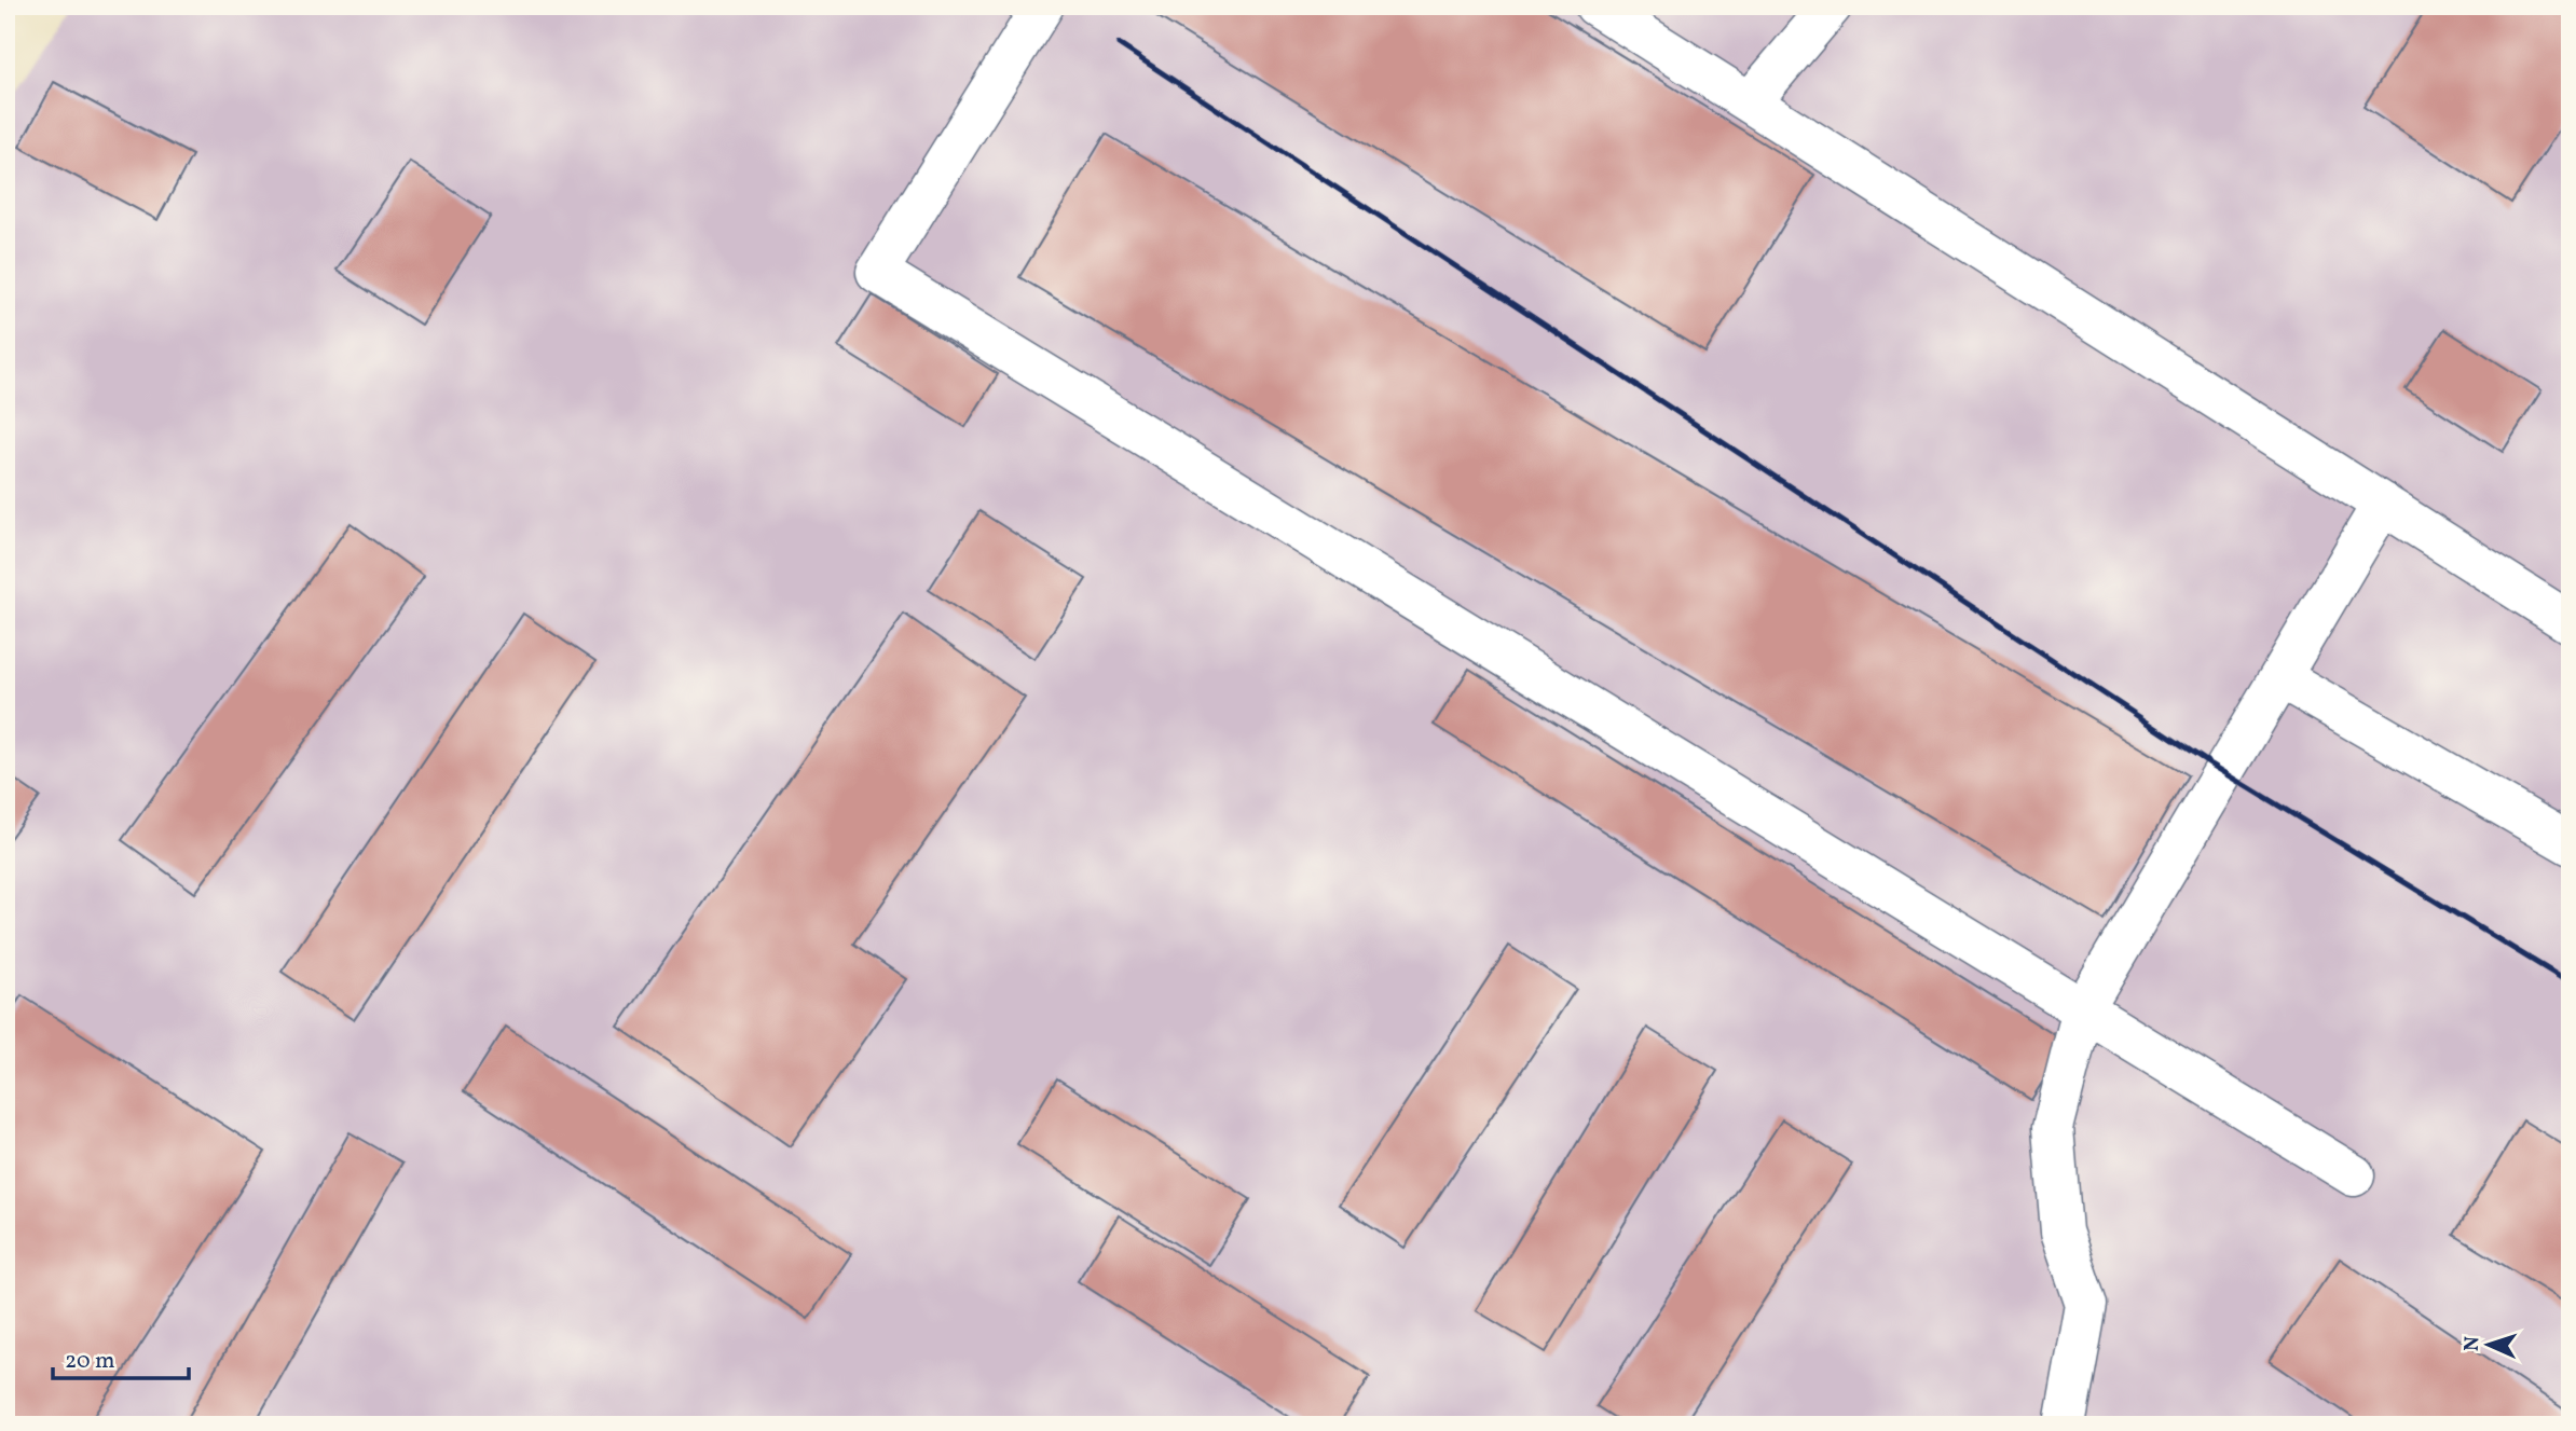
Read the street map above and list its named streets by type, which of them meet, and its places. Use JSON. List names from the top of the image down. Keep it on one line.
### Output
{"scale_bar":"20 m","north":"left"}
